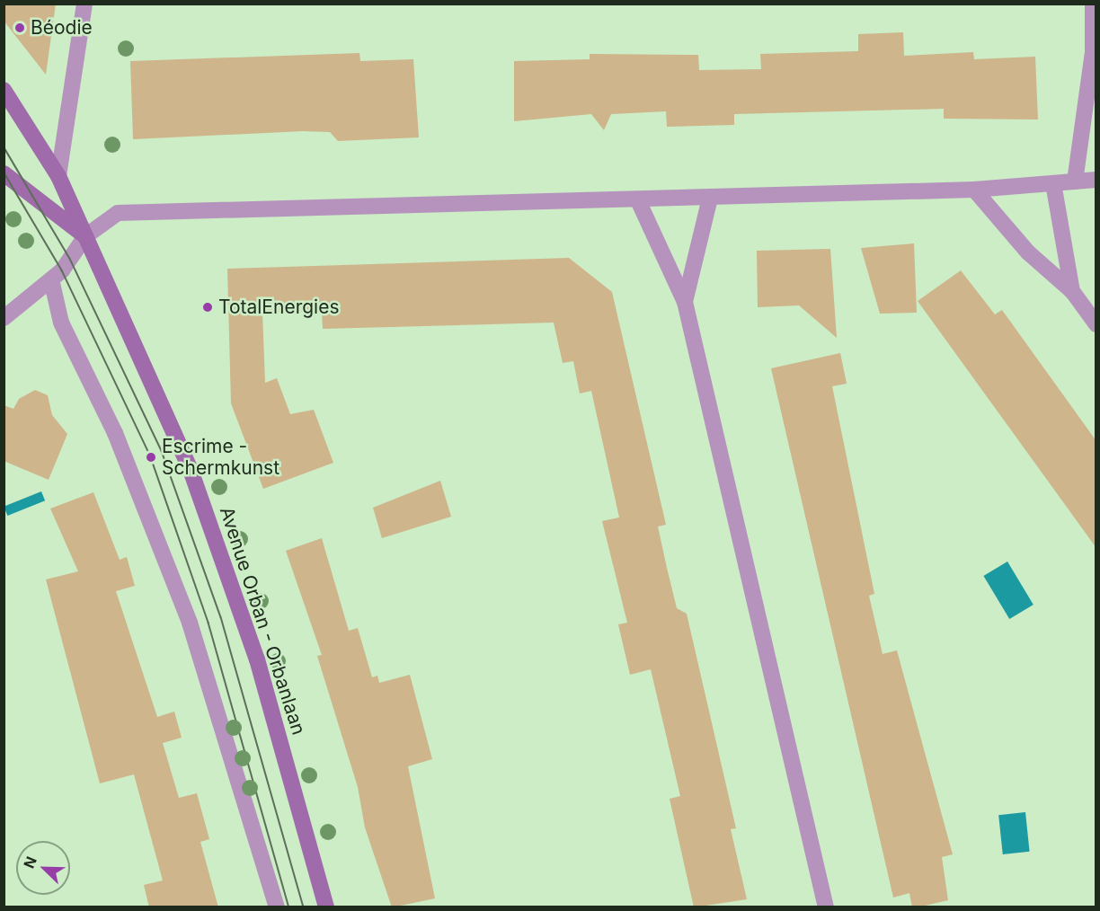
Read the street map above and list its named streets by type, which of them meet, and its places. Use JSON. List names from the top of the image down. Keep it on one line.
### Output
{"streets":{"street":["Avenue Orban - Orbanlaan"]},"places":["Béodie","TotalEnergies","Escrime - Schermkunst"],"north":"top left"}
